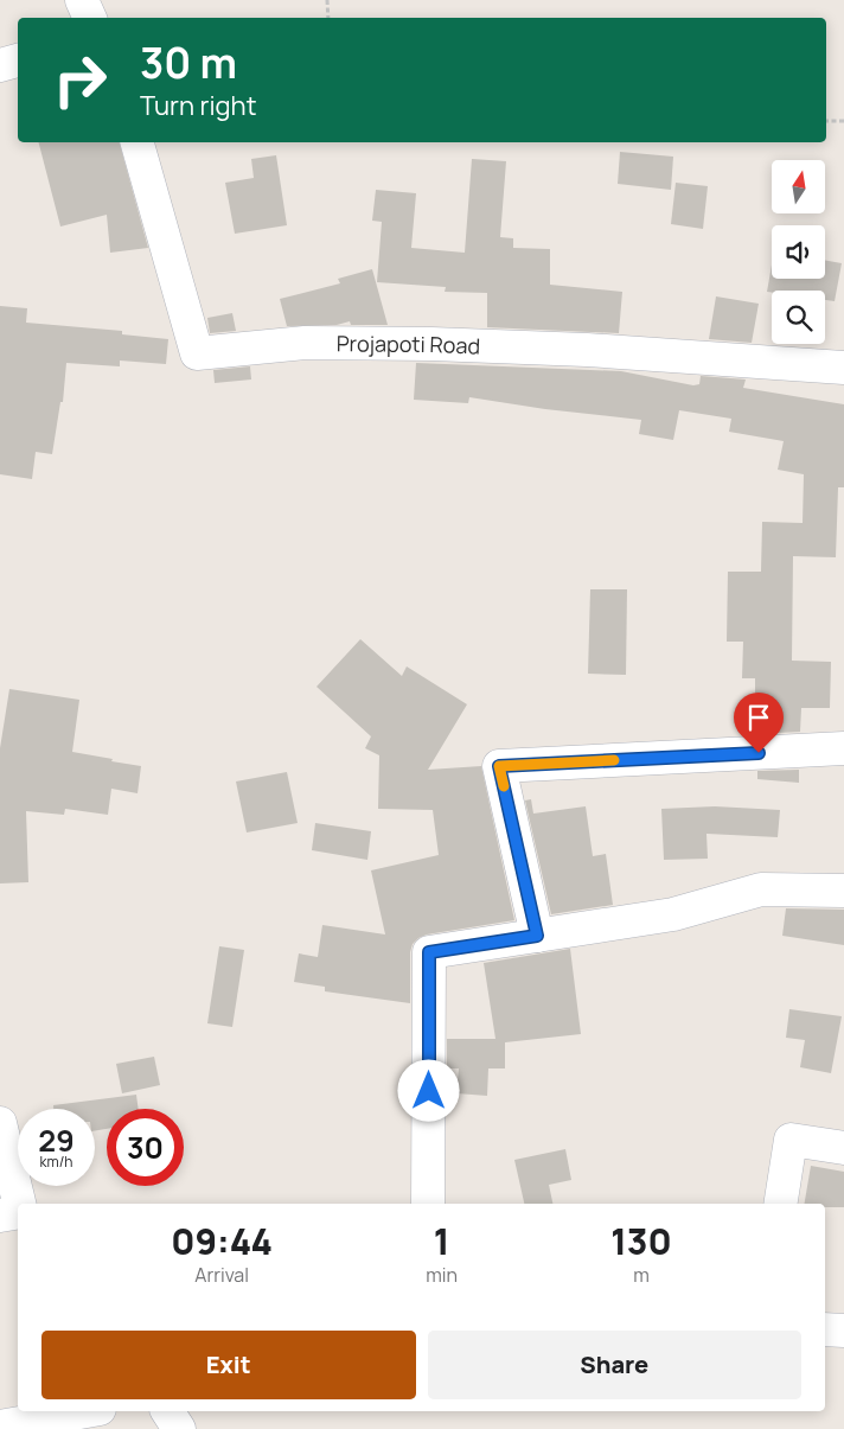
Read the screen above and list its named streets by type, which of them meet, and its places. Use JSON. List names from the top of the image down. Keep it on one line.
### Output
{"streets":{"street":["Projapoti Road"]},"north":"top","page":{"turn":["30 m","Turn right"],"speed":"29 km/h","limit":"30","eta":["09:44","Arrival","1","min","130","m"],"buttons":["Exit","Share"]}}
